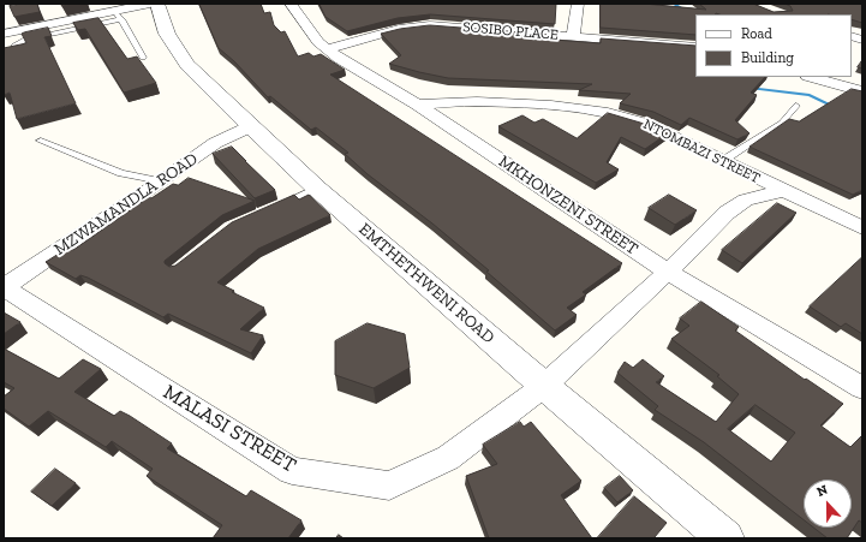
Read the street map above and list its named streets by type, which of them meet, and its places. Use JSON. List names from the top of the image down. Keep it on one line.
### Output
{"streets":{"street":["SOSIBO PLACE","NTOMBAZI STREET","MZWAMANDLA ROAD","MKHONZENI STREET","EMTHETHWENI ROAD","MALASI STREET"]},"crossings":[["SOSIBO PLACE","MKHONZENI STREET"],["NTOMBAZI STREET","MKHONZENI STREET"],["NTOMBAZI STREET","MALASI STREET"],["MZWAMANDLA ROAD","EMTHETHWENI ROAD"],["MZWAMANDLA ROAD","MALASI STREET"],["MKHONZENI STREET","MALASI STREET"],["EMTHETHWENI ROAD","MALASI STREET"]],"legend":["Road","Building"],"north":"top"}
